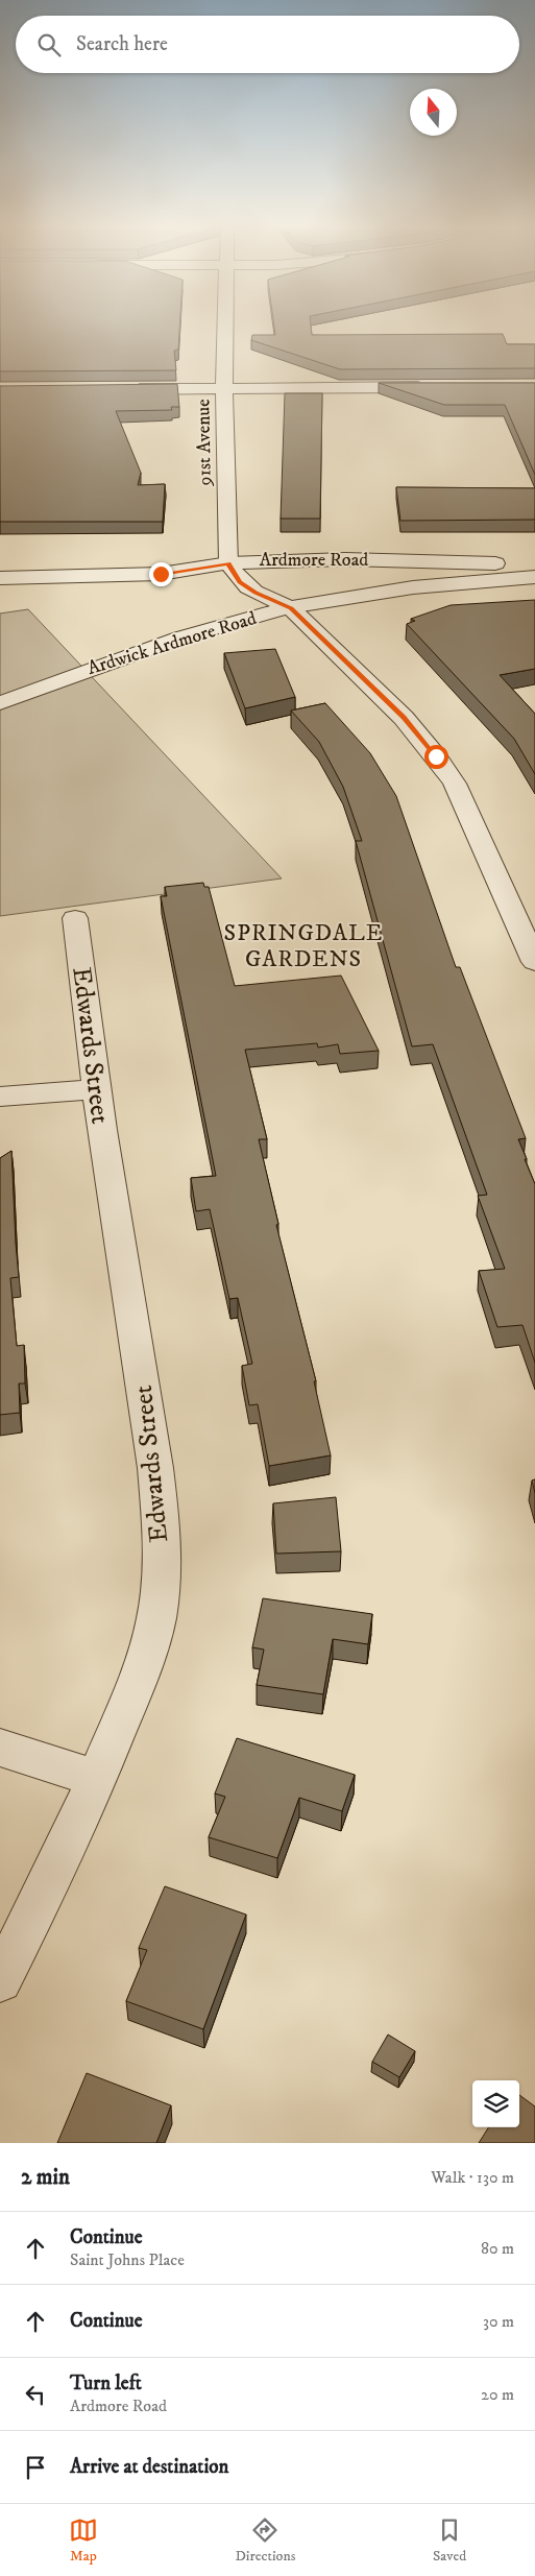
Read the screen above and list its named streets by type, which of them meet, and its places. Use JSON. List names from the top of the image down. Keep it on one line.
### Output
{"streets":{"street":["91st Avenue","Ardmore Road","Ardwick Ardmore Road","Edwards Street"]},"crossings":[["91st Avenue","Ardmore Road"]],"districts":["SPRINGDALE GARDENS"],"north":"top","page":{"search":"Search here","heading":["2 min","Walk · 130 m"],"list":[["Continue","Saint Johns Place","80 m"],["Continue","30 m"],["Turn left","Ardmore Road","20 m"],"Arrive at destination"],"nav":["Map","Directions","Saved"]}}
